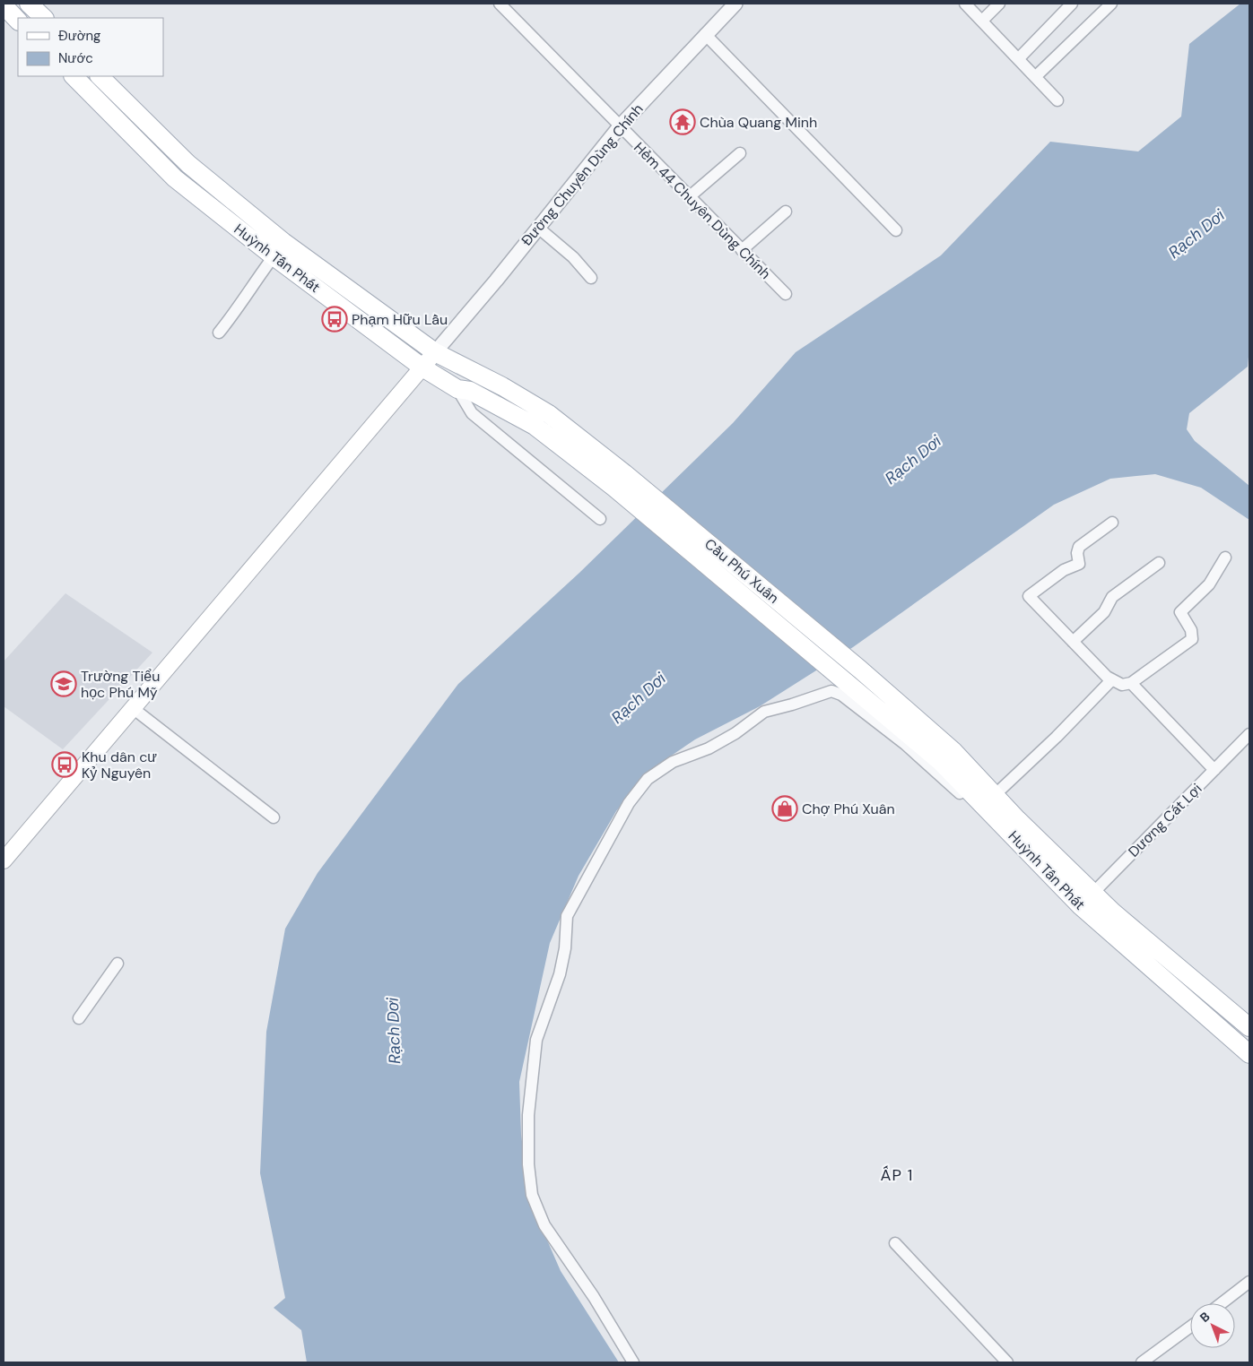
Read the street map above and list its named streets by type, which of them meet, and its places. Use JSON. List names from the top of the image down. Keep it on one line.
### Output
{"streets":{"main road":["Huỳnh Tấn Phát","Cầu Phú Xuân"],"street":["Đường Chuyên Dùng Chính","Hẻm 44 Chuyên Dùng Chính","Dương Cát Lợi"]},"crossings":[["Đường Chuyên Dùng Chính","Hẻm 44 Chuyên Dùng Chính"],["Đường Chuyên Dùng Chính","Huỳnh Tấn Phát"],["Huỳnh Tấn Phát","Cầu Phú Xuân"],["Huỳnh Tấn Phát","Dương Cát Lợi"]],"districts":["ẤP 1"],"water":["Rạch Dơi"],"places":{"temple":["Chùa Quang Minh"],"bus stop":["Phạm Hữu Lầu","Khu dân cư Kỷ Nguyên"],"school or university":["Trường Tiểu học Phú Mỹ"],"shop":["Chợ Phú Xuân"]},"legend":["Đường","Nước"],"north":"top left"}
